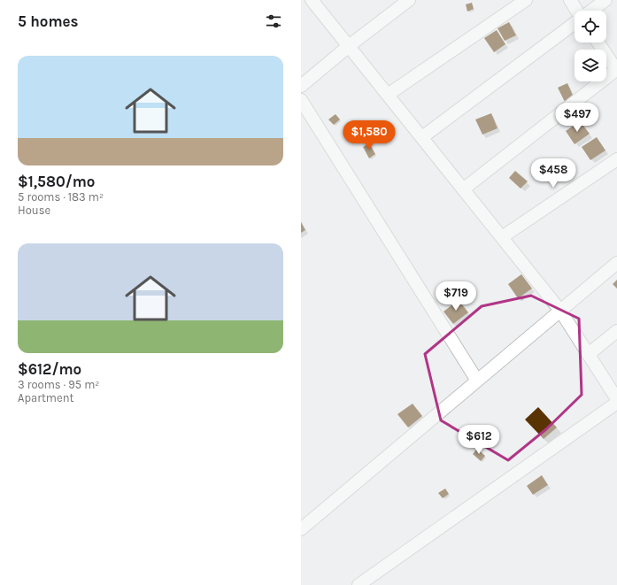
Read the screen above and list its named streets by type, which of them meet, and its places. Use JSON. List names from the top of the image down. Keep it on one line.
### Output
{"page":{"heading":"5 homes","list":[{"name":"$1,580/mo","note":"5 rooms · 183 m² · House"},{"name":"$612/mo","note":"3 rooms · 95 m² · Apartment"}],"price":["$497","$1,580","$458","$719","$612"]}}
